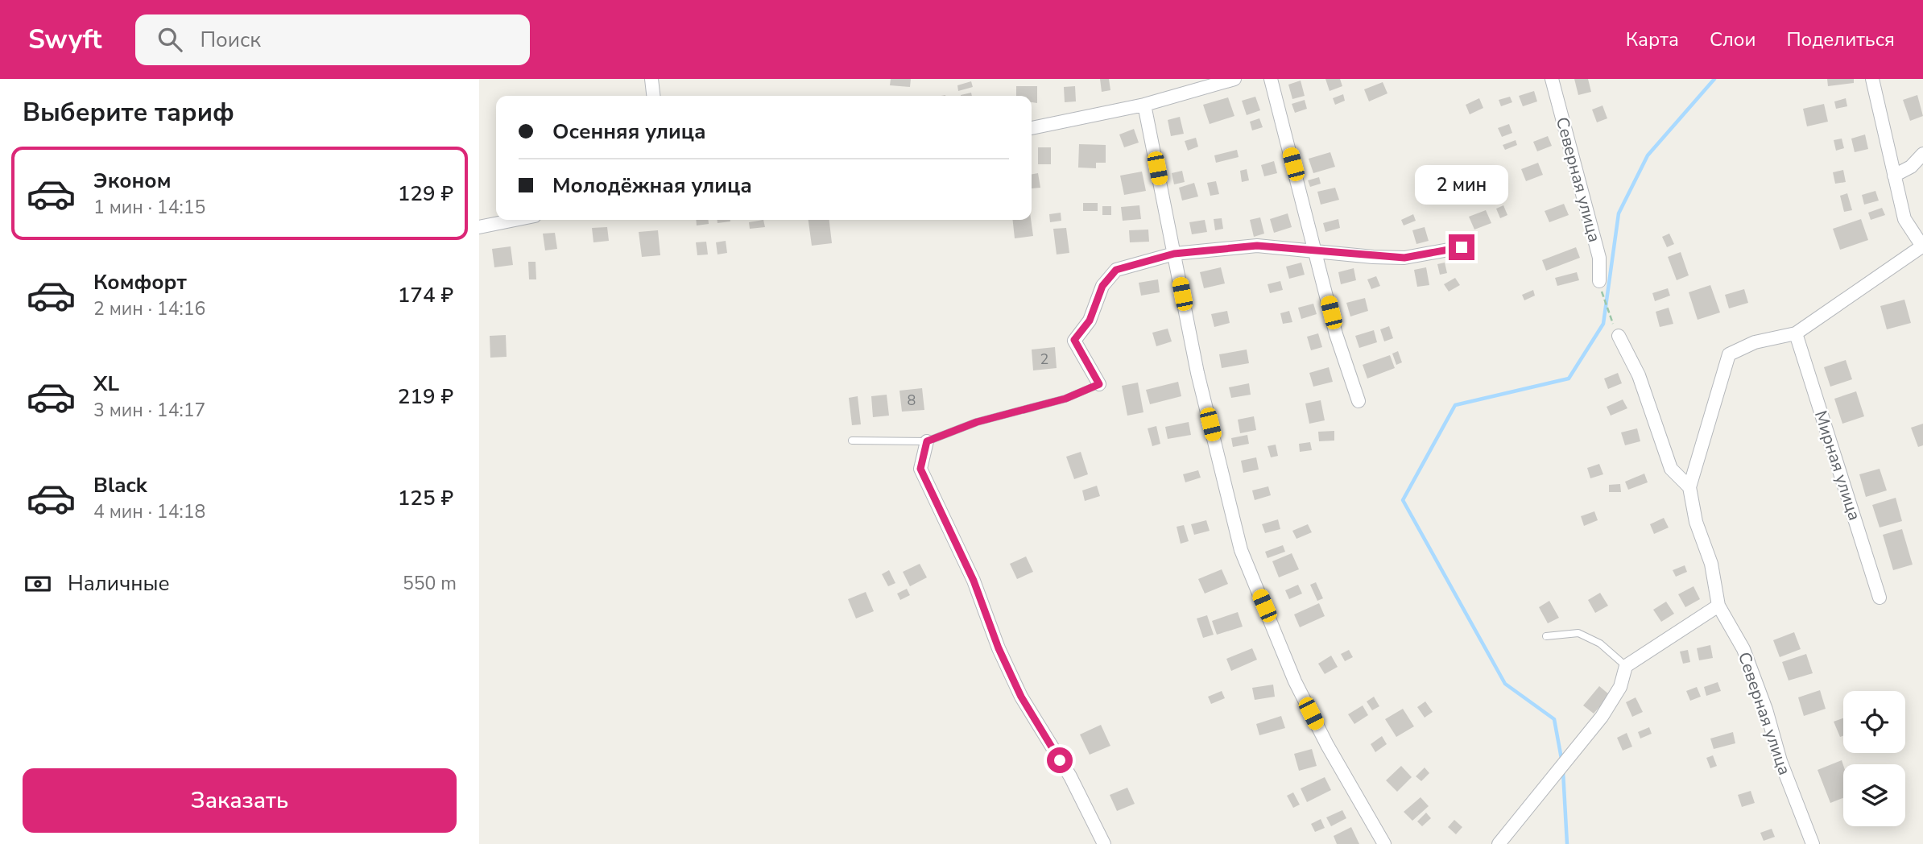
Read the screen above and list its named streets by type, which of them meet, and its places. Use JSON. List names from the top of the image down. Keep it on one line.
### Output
{"streets":{"street":["Северная улица","Мирная улица"]},"house_numbers":["2","8"],"page":{"header":"Swyft","search":"Поиск","nav":["Карта","Слои","Поделиться"],"heading":"Выберите тариф","banner":["Осенняя улица","Молодёжная улица"],"list":[{"name":"Эконом","note":"1 мин · 14:15","value":"129 ₽"},{"name":"Комфорт","note":"2 мин · 14:16","value":"174 ₽"},{"name":"XL","note":"3 мин · 14:17","value":"219 ₽"},{"name":"Black","note":"4 мин · 14:18","value":"125 ₽"}],"bubble":"2 мин","pay":["Наличные","550 m"],"buttons":"Заказать"}}
